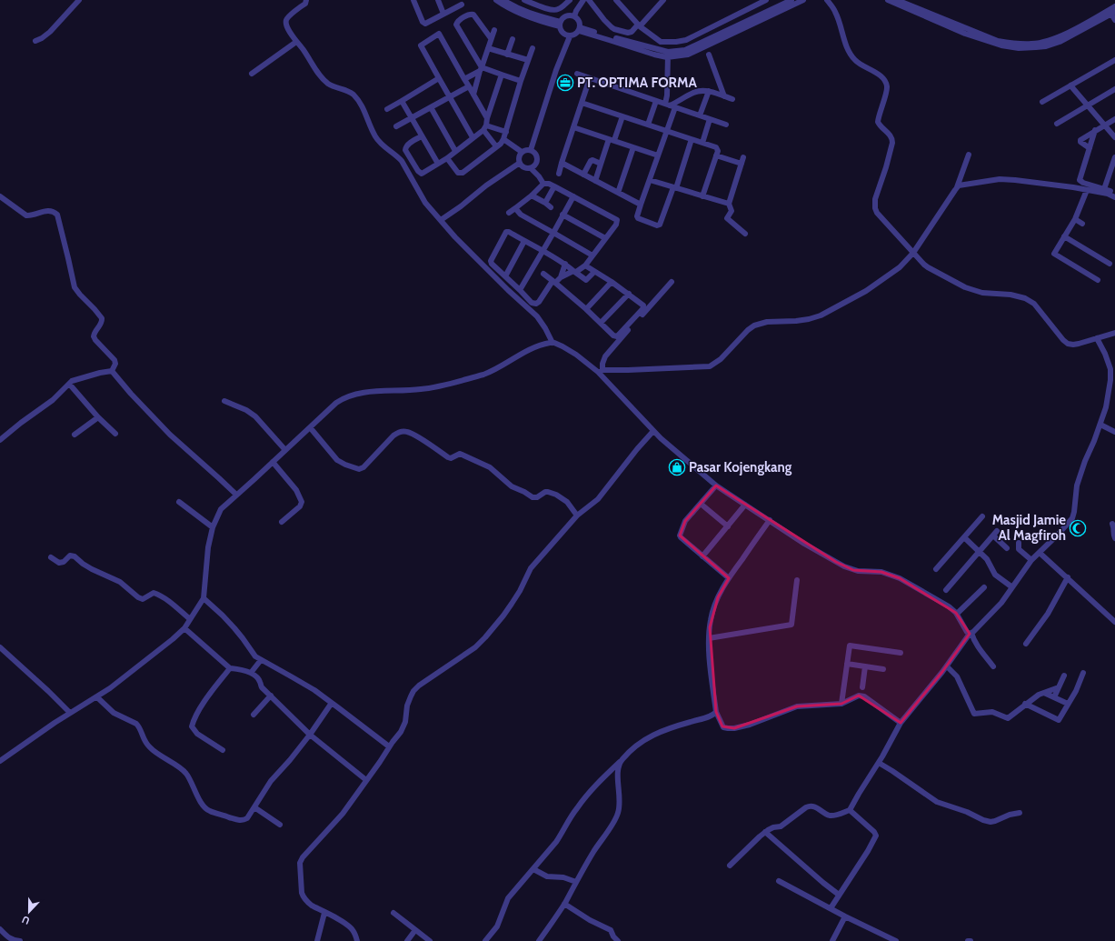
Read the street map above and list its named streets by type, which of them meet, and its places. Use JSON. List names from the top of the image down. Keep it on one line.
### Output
{"places":{"office":["PT. OPTIMA FORMA"],"shop":["Pasar Kojengkang"],"mosque":["Masjid Jamie Al Magfiroh"]},"north":"bottom"}
